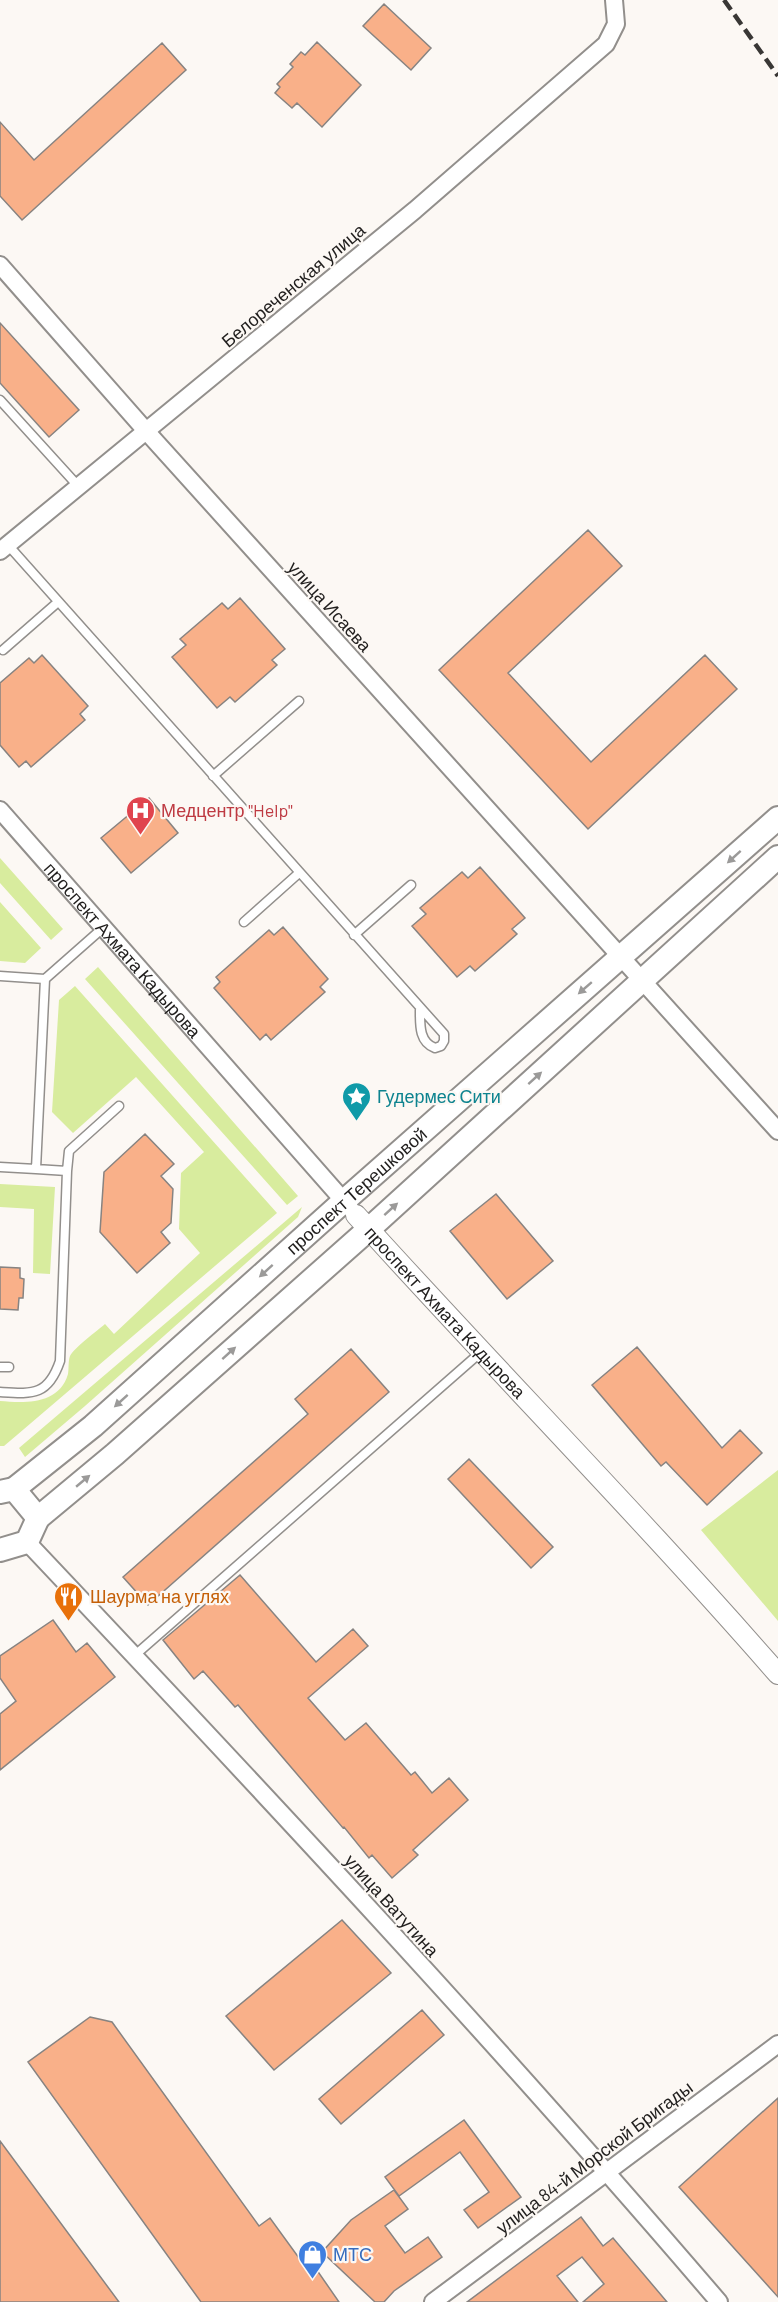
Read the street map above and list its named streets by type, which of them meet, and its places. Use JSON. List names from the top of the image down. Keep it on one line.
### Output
{"streets":{"main road":["проспект Терешковой"],"street":["Белореченская улица","улица Исаева","проспект Ахмата Кадырова","улица Ватутина","улица 84-й Морской Бригады"]},"crossings":[["Белореченская улица","улица Исаева"],["улица Исаева","проспект Терешковой"],["проспект Ахмата Кадырова","проспект Терешковой"],["улица Ватутина","улица 84-й Морской Бригады"]],"places":{"hospital":["Медцентр \"Help\""],"place":["Гудермес Сити"],"restaurant":["Шаурма на углях"],"shop":["МТС"]}}
